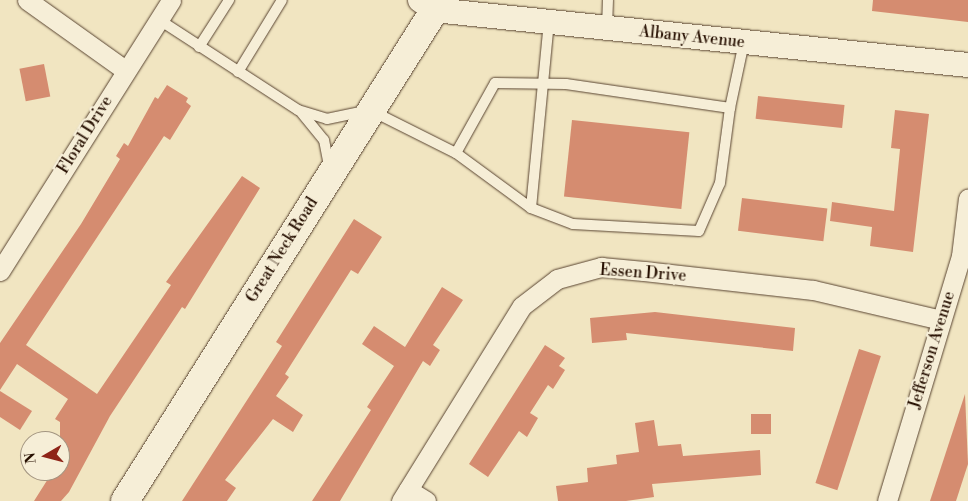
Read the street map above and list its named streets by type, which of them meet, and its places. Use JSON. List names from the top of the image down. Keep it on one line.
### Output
{"streets":{"main road":["Great Neck Road"],"street":["Albany Avenue","Floral Drive","Essen Drive","Jefferson Avenue"]},"crossings":[["Albany Avenue","Great Neck Road"],["Essen Drive","Jefferson Avenue"]],"north":"left"}
